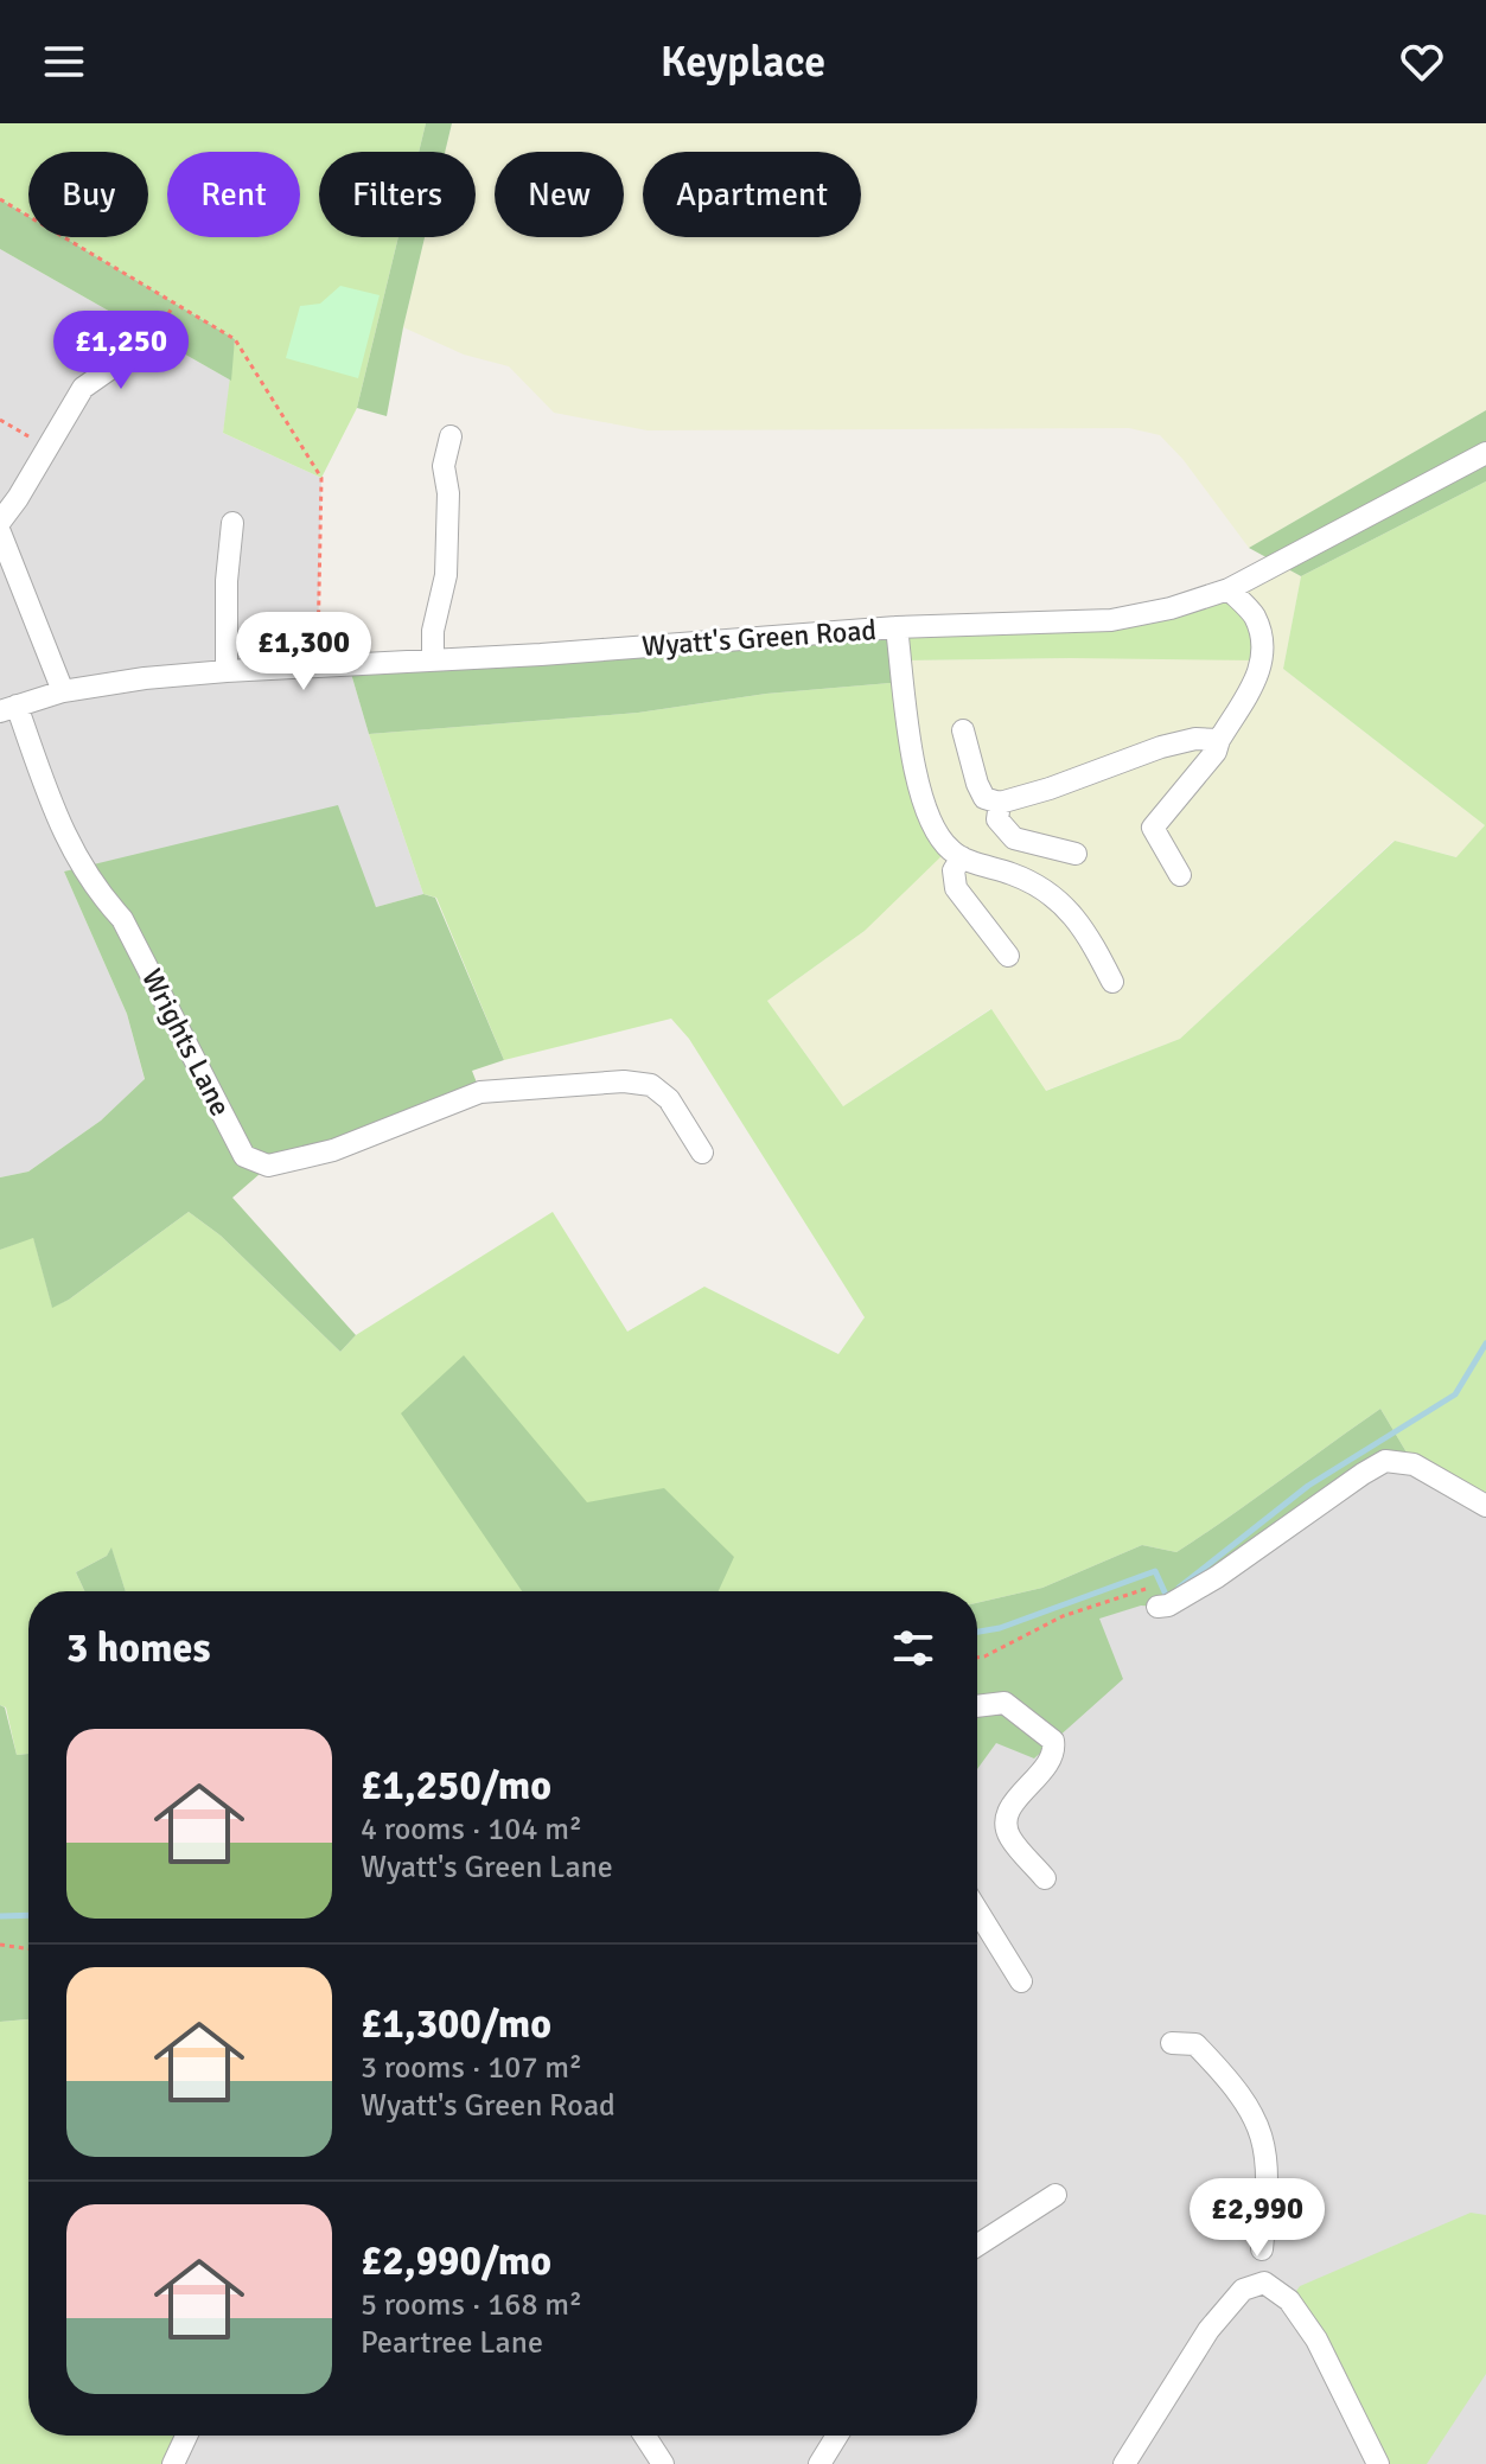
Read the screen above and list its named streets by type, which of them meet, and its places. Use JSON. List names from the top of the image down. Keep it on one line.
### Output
{"streets":{"street":["Wyatt's Green Road","Wrights Lane"]},"crossings":[["Wyatt's Green Road","Wrights Lane"]],"page":{"header":"Keyplace","chip":["Buy","Rent","Filters","New","Apartment"],"price":["£1,250","£1,300","£2,990"],"heading":"3 homes","list":[{"name":"£1,250/mo","note":"4 rooms · 104 m² · Wyatt's Green Lane"},{"name":"£1,300/mo","note":"3 rooms · 107 m² · Wyatt's Green Road"},{"name":"£2,990/mo","note":"5 rooms · 168 m² · Peartree Lane"}]}}
